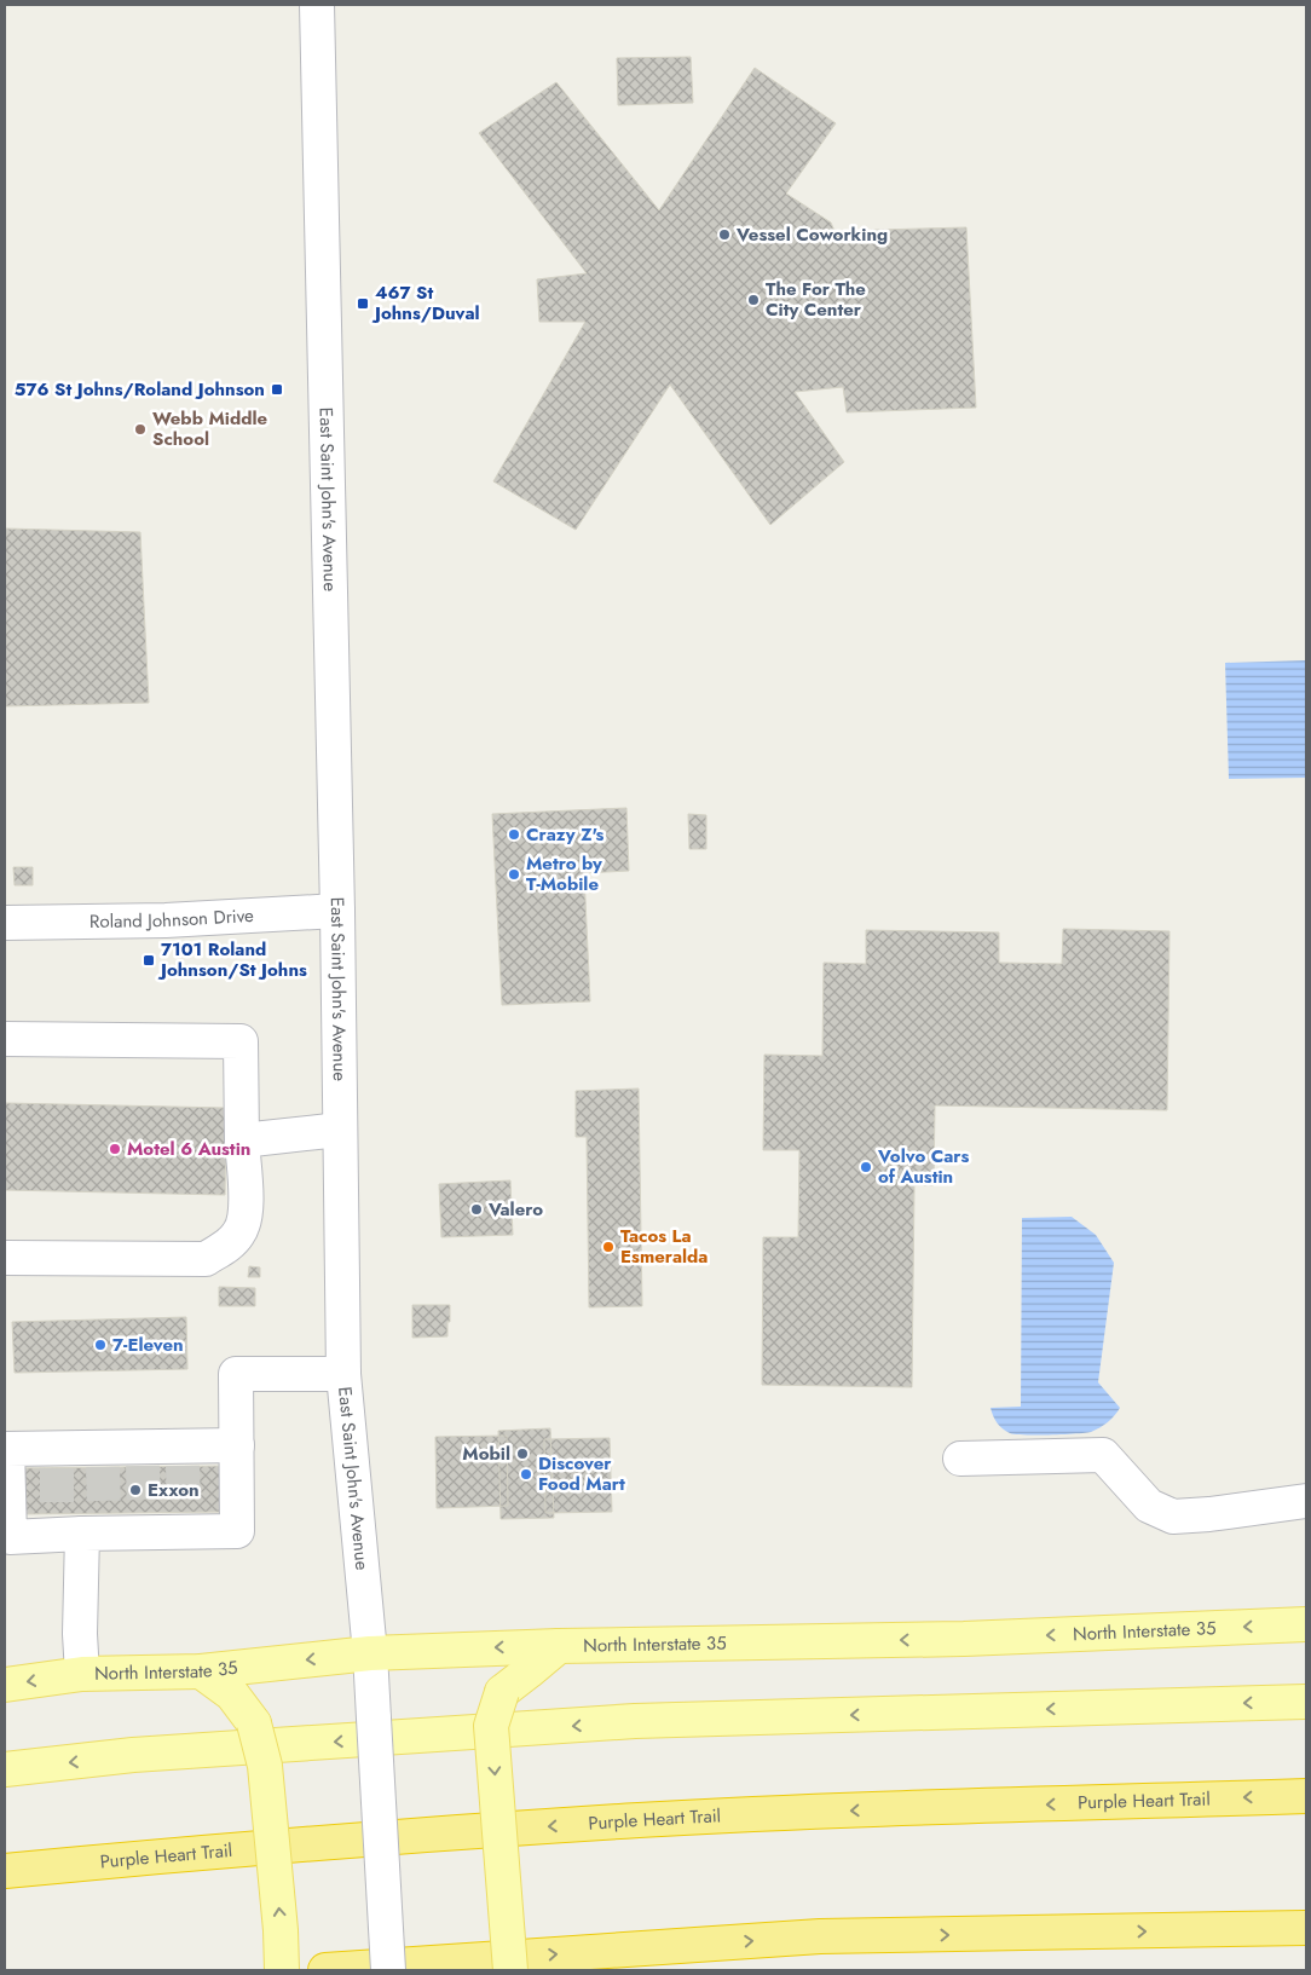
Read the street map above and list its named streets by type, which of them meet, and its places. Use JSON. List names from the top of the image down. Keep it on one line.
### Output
{"streets":{"highway":["Purple Heart Trail"],"main road":["North Interstate 35"],"street":["East Saint John's Avenue","Roland Johnson Drive"]},"crossings":[["East Saint John's Avenue","Roland Johnson Drive"],["East Saint John's Avenue","North Interstate 35"]],"places":{"other":["Vessel Coworking","The For The City Center","Webb Middle School","Crazy Z's","Metro by T-Mobile","Motel 6 Austin","Volvo Cars of Austin","Valero","Tacos La Esmeralda","7-Eleven","Mobil","Discover Food Mart","Exxon"],"transit":["467 St Johns/Duval","576 St Johns/Roland Johnson","7101 Roland Johnson/St Johns"]}}
